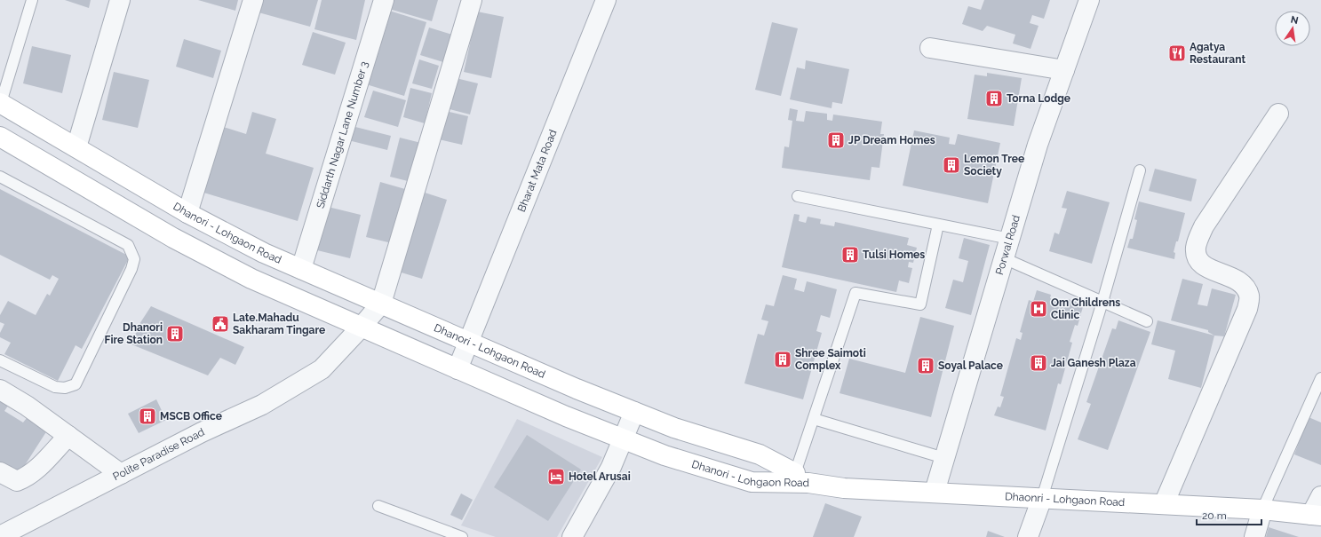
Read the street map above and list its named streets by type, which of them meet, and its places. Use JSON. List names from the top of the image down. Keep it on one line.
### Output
{"streets":{"main road":["Dhanori - Lohgaon Road","Dhaonri - Lohgaon Road"],"street":["Siddarth Nagar Lane Number 3","Bharat Mata Road","Porwal Road","Polite Paradise Road"]},"crossings":[["Siddarth Nagar Lane Number 3","Dhanori - Lohgaon Road"],["Bharat Mata Road","Dhanori - Lohgaon Road"],["Dhanori - Lohgaon Road","Polite Paradise Road"],["Dhanori - Lohgaon Road","Dhaonri - Lohgaon Road"],["Porwal Road","Dhaonri - Lohgaon Road"]],"places":{"restaurant":["Agatya Restaurant"],"building":["Torna Lodge","JP Dream Homes","Lemon Tree Society","Tulsi Homes","Dhanori Fire Station","Shree Saimoti Complex","Jai Ganesh Plaza","Soyal Palace","MSCB Office"],"hospital":["Om Childrens Clinic"],"public building":["Late.Mahadu Sakharam Tingare"],"hotel":["Hotel Arusai"]},"scale_bar":"20 m","north":"top"}
